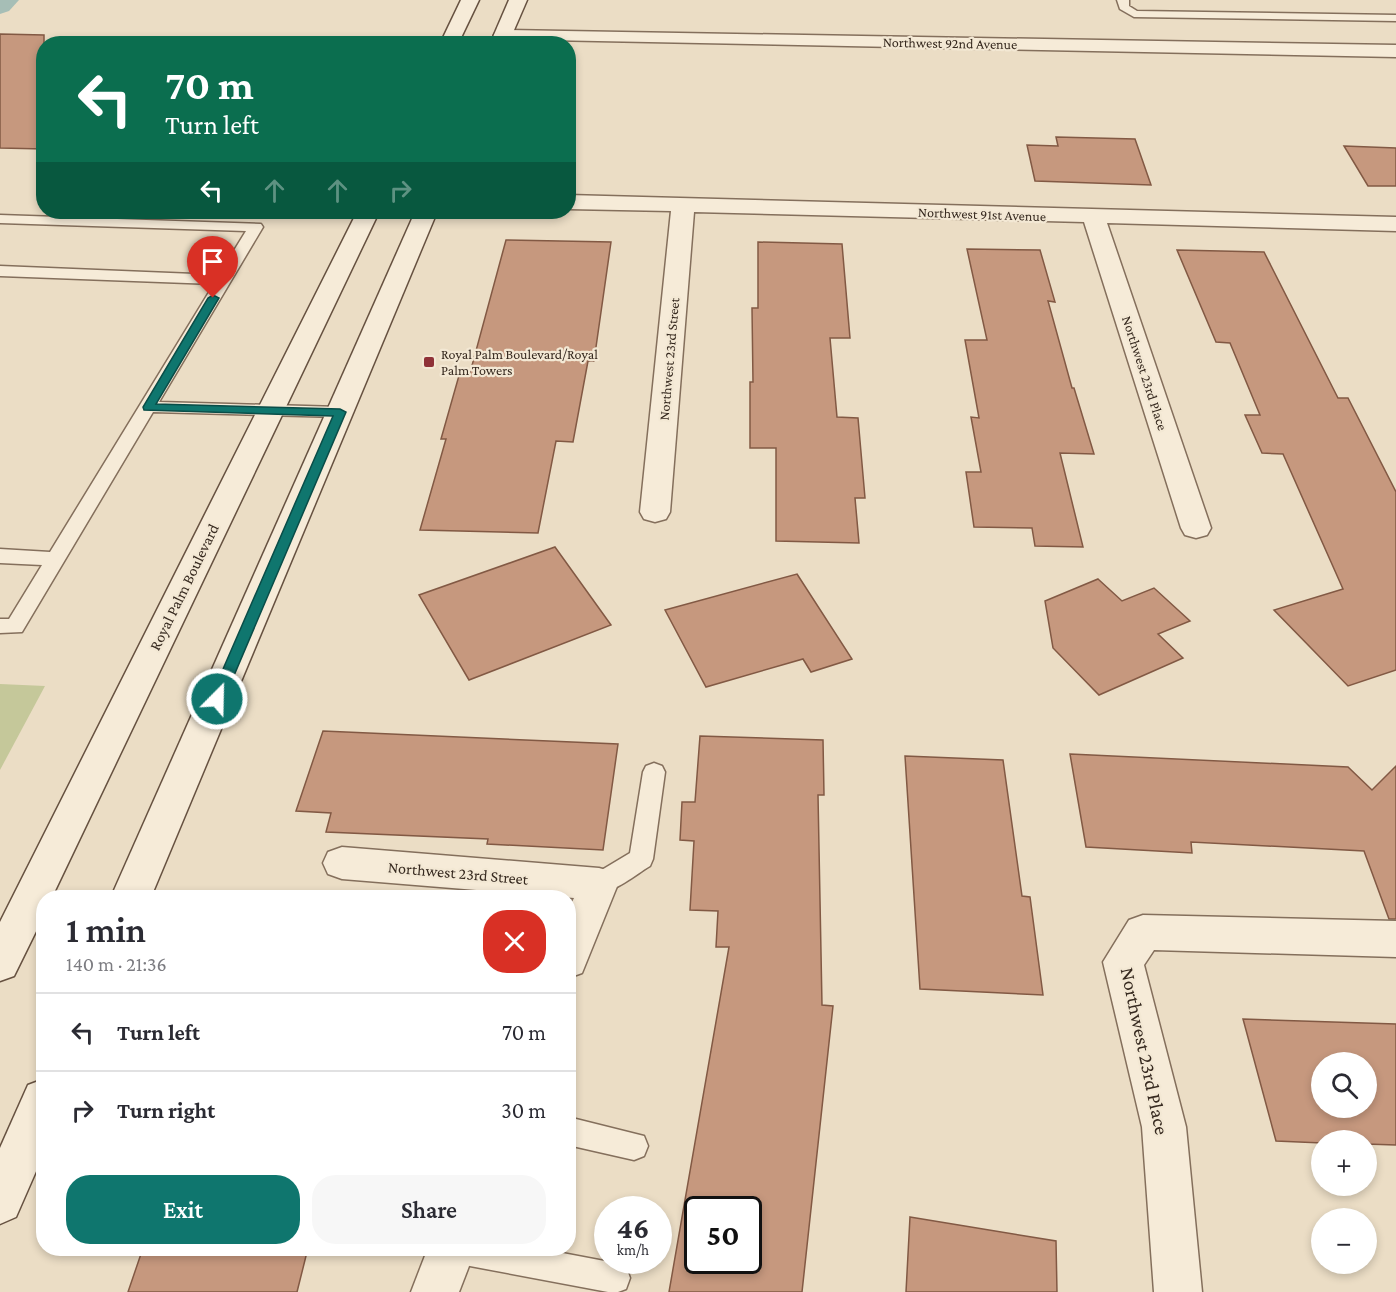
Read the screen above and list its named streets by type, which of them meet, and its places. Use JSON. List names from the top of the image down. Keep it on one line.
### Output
{"streets":{"street":["Northwest 92nd Avenue","Northwest 91st Avenue","Northwest 23rd Street","Northwest 23rd Place","Royal Palm Boulevard"]},"crossings":[["Northwest 91st Avenue","Northwest 23rd Street"],["Northwest 91st Avenue","Northwest 23rd Place"]],"places":{"transit":["Royal Palm Boulevard/Royal Palm Towers"]},"page":{"turn":["70 m","Turn left"],"heading":["1 min","140 m · 21:36"],"list":[{"name":"Turn left","value":"70 m"},{"name":"Turn right","value":"30 m"}],"map_buttons":["+","−"],"buttons":["Exit","Share"],"speed":"46 km/h","limit":"50"}}
